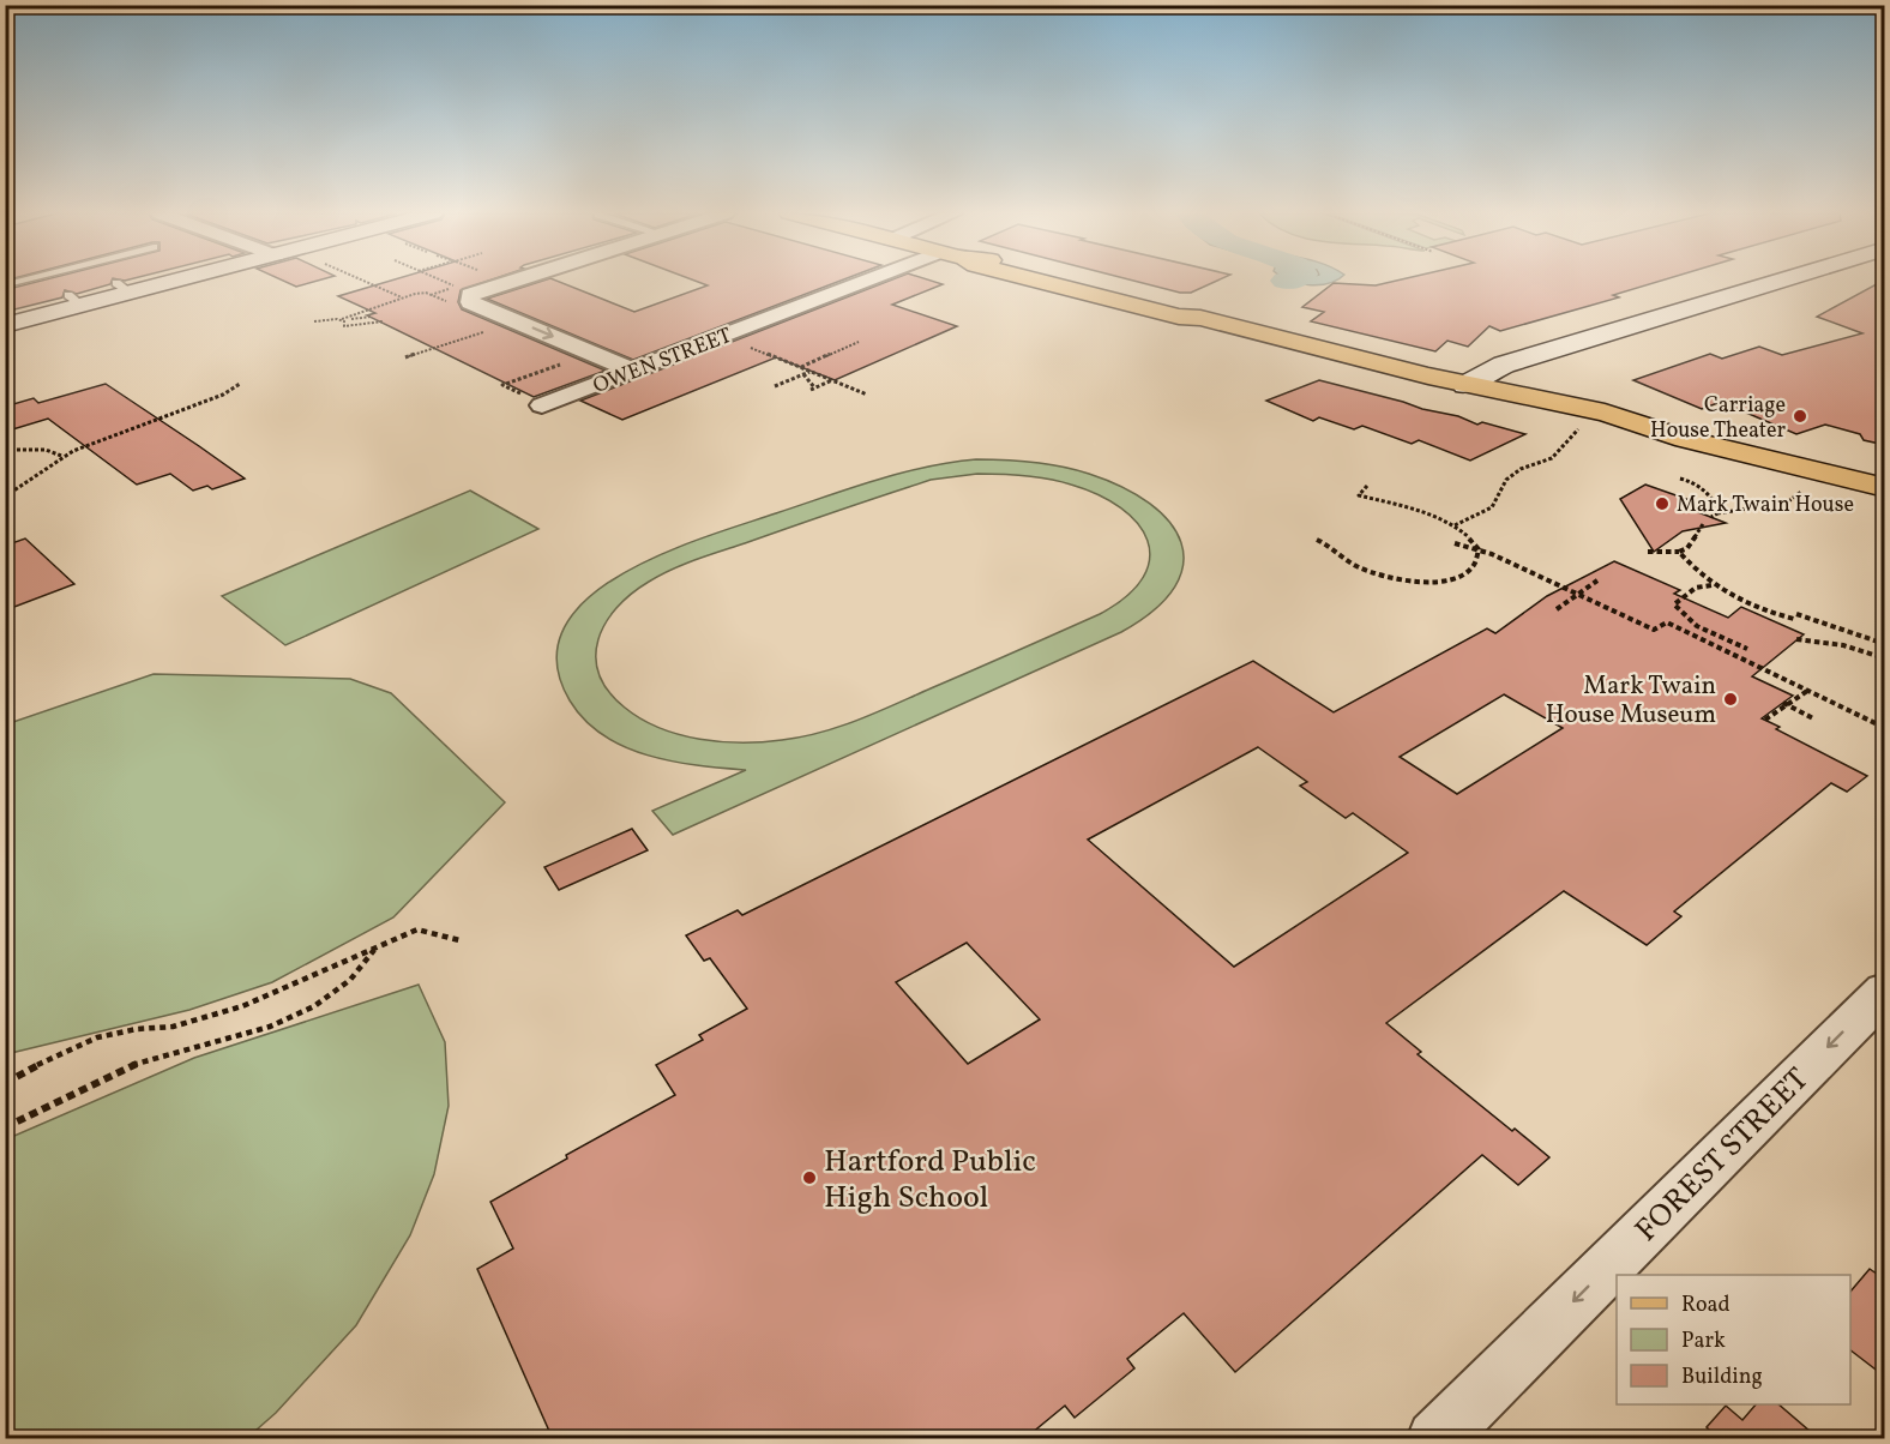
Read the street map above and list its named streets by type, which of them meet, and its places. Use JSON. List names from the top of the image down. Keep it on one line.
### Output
{"streets":{"street":["OWEN STREET","FOREST STREET"]},"one_way":["FOREST STREET"],"places":["Carriage House Theater","Mark Twain House","Mark Twain House Museum","Hartford Public High School"],"legend":["Road","Park","Building"]}
